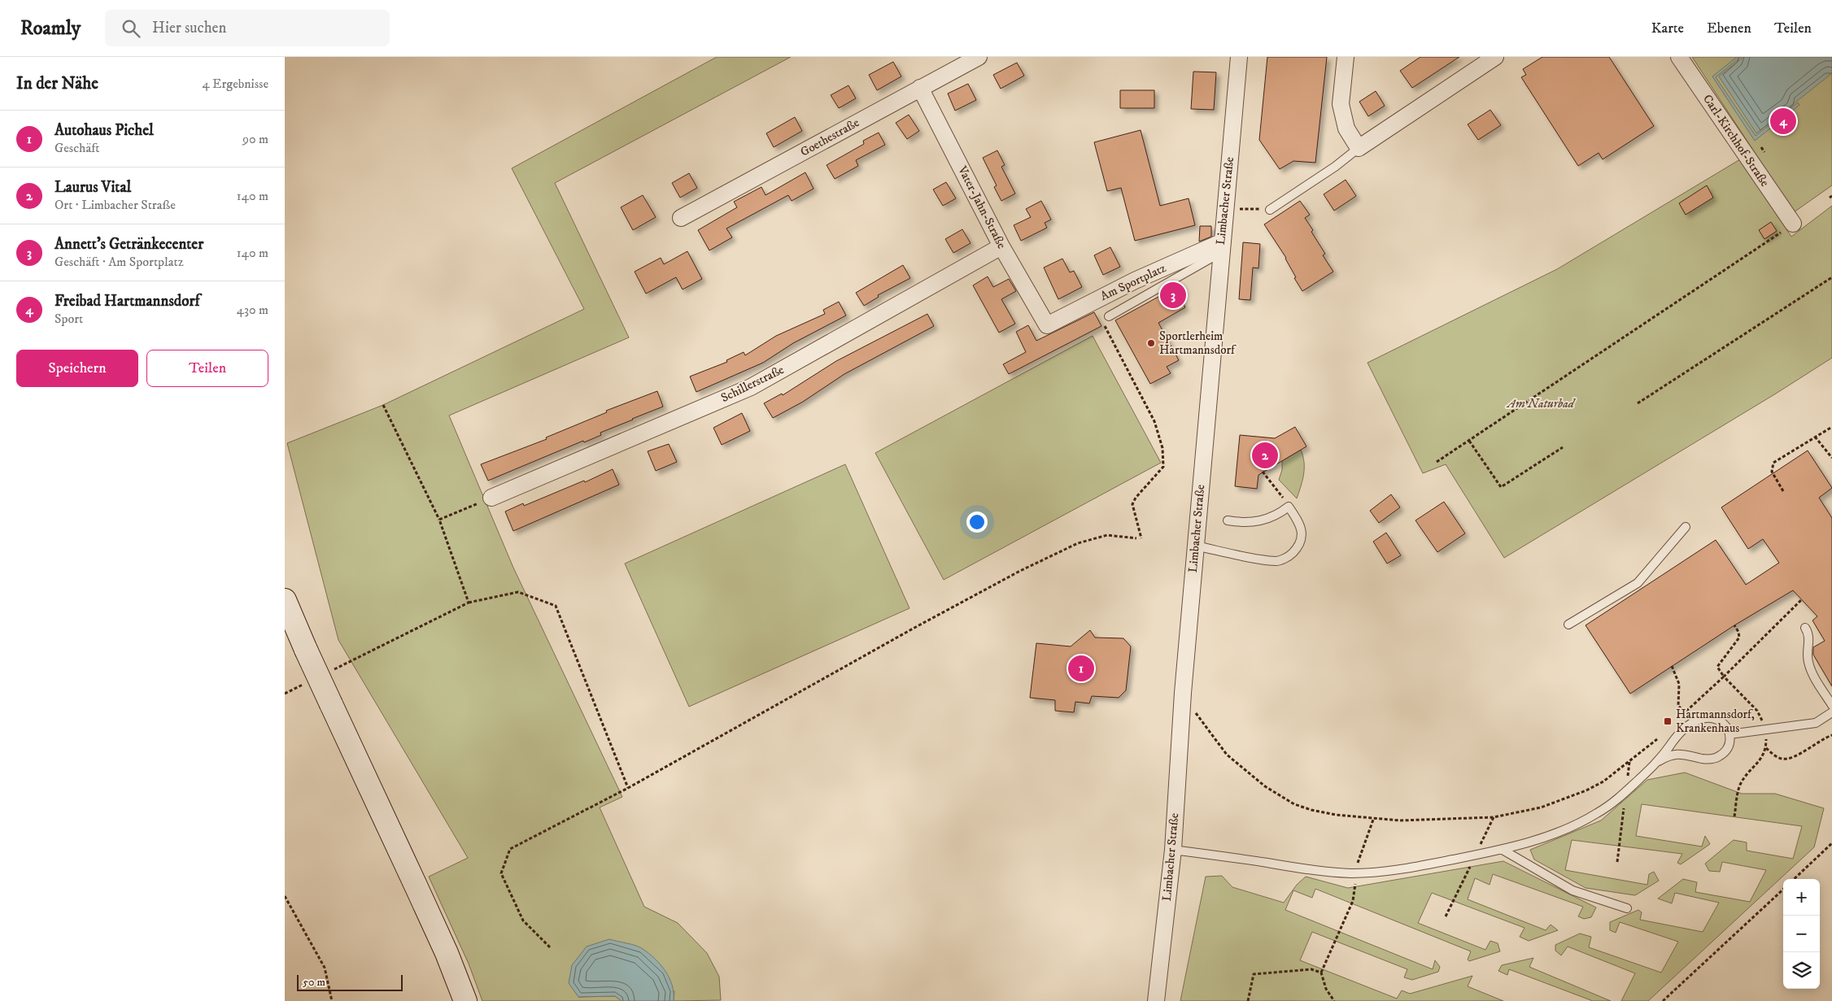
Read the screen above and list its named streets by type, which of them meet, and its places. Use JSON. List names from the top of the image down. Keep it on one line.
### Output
{"streets":{"street":["Goethestraße","Carl-Kirchhof-Straße","Limbacher Straße","Vater-Jahn-Straße","Am Sportplatz","Schillerstraße"]},"crossings":[["Goethestraße","Vater-Jahn-Straße"],["Limbacher Straße","Am Sportplatz"],["Vater-Jahn-Straße","Am Sportplatz"],["Vater-Jahn-Straße","Schillerstraße"]],"parks":["Am Naturbad"],"places":{"other":["Sportlerheim Hartmannsdorf"],"transit":["Hartmannsdorf, Krankenhaus"]},"scale_bar":"50 m","page":{"header":"Roamly","search":"Hier suchen","nav":["Karte","Ebenen","Teilen"],"heading":["In der Nähe","4 Ergebnisse"],"pins":["4","3","2","1"],"list":[{"mark":"1","name":"Autohaus Pichel","note":"Geschäft","value":"90 m"},{"mark":"2","name":"Laurus Vital","note":"Ort · Limbacher Straße","value":"140 m"},{"mark":"3","name":"Annett's Getränkecenter","note":"Geschäft · Am Sportplatz","value":"140 m"},{"mark":"4","name":"Freibad Hartmannsdorf","note":"Sport","value":"430 m"}],"buttons":["Speichern","Teilen"],"map_buttons":["+","−"],"scale":"50 m"}}
